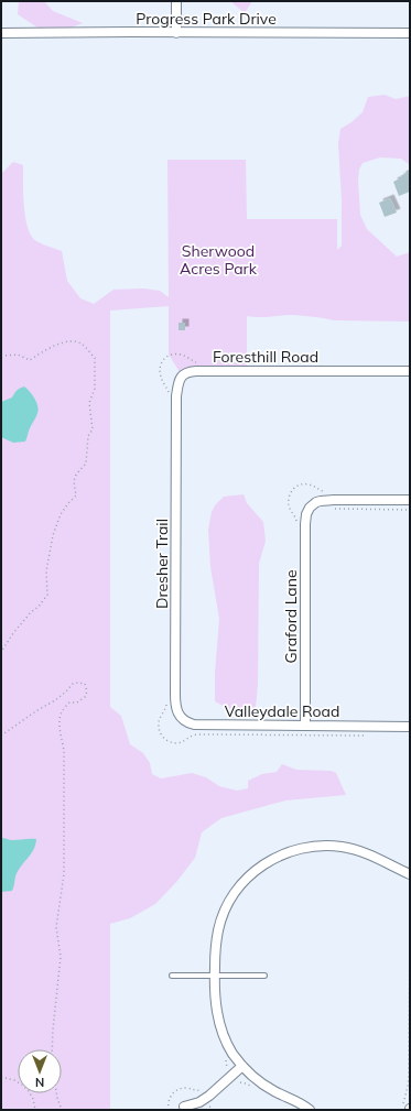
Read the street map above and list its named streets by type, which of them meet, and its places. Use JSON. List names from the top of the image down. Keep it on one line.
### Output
{"streets":{"street":["Progress Park Drive","Foresthill Road","Dresher Trail","Graford Lane","Valleydale Road"]},"crossings":[["Foresthill Road","Dresher Trail"],["Dresher Trail","Valleydale Road"],["Graford Lane","Valleydale Road"]],"parks":["Sherwood Acres Park"],"north":"bottom"}
